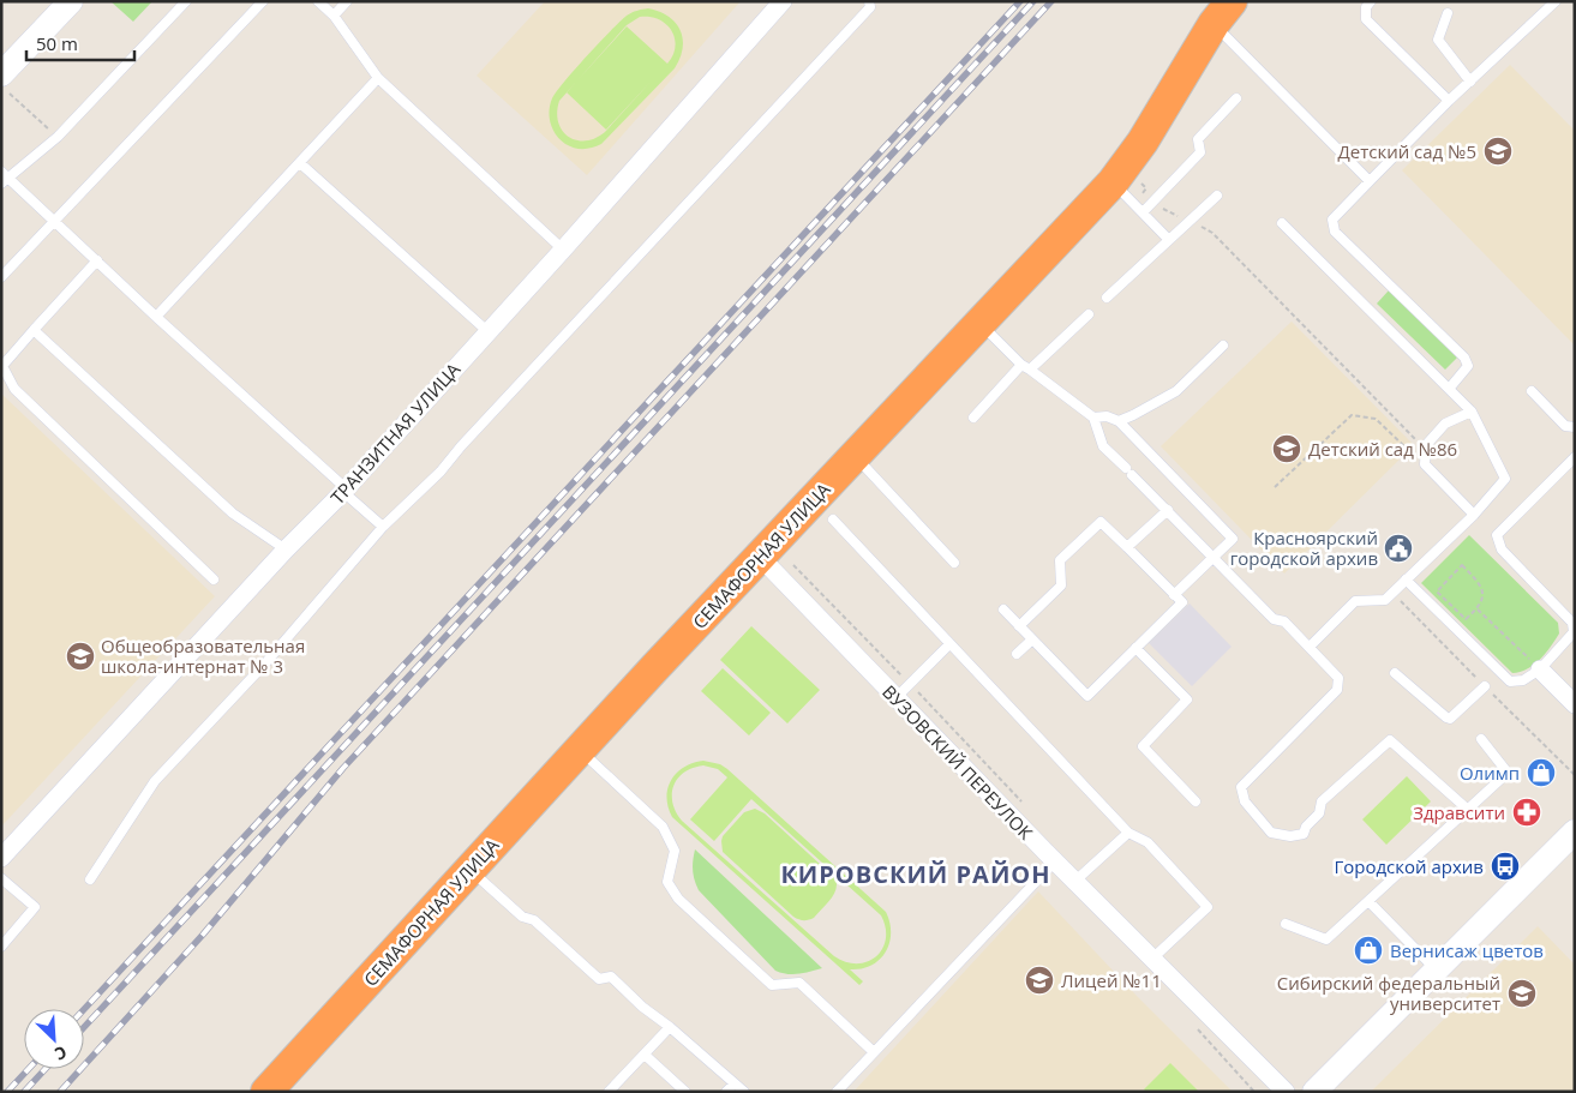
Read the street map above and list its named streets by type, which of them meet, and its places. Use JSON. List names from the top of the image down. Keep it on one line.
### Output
{"streets":{"highway":["СЕМАФОРНАЯ УЛИЦА"],"street":["ТРАНЗИТНАЯ УЛИЦА","ВУЗОВСКИЙ ПЕРЕУЛОК"]},"crossings":[["СЕМАФОРНАЯ УЛИЦА","ВУЗОВСКИЙ ПЕРЕУЛОК"]],"districts":["КИРОВСКИЙ РАЙОН"],"places":{"school or university":["Детский сад №5","Детский сад №86","Общеобразовательная школа-интернат № 3","Лицей №11","Сибирский федеральный университет"],"public building":["Красноярский городской архив"],"shop":["Олимп","Вернисаж цветов"],"pharmacy":["Здравсити"],"bus stop":["Городской архив"]},"scale_bar":"50 m","north":"bottom right"}
